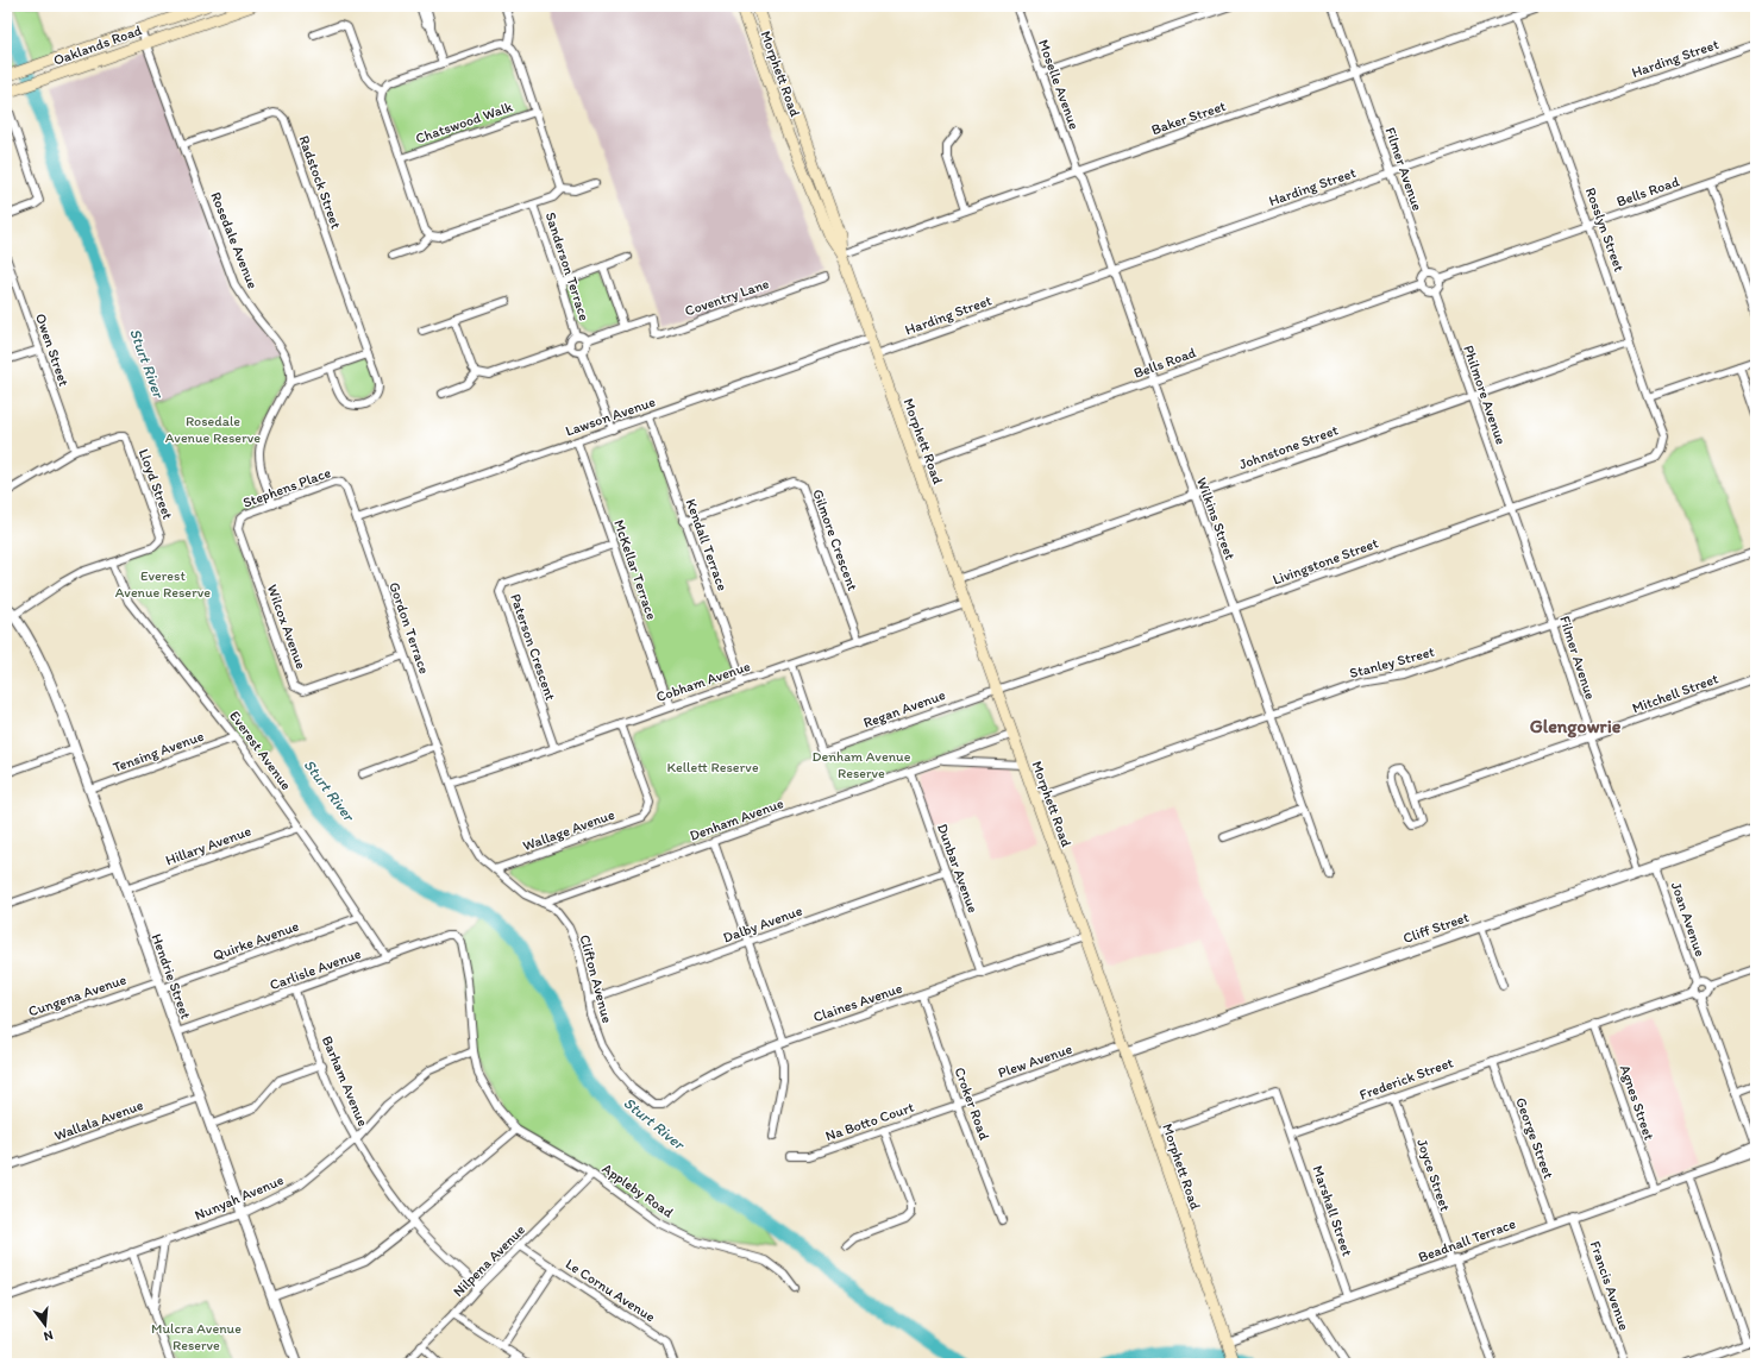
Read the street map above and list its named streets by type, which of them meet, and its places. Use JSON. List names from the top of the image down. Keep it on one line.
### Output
{"streets":{"main road":["Oaklands Road","Morphett Road"],"street":["Harding Street","Moselle Avenue","Baker Street","Chatswood Walk","Filmer Avenue","Radstock Street","Bells Road","Rosslyn Street","Rosedale Avenue","Sanderson Terrace","Coventry Lane","Owen Street","Philmore Avenue","Lawson Avenue","Johnstone Street","Lloyd Street","Stephens Place","Wilkins Street","Gilmore Crescent","Kendall Terrace","Livingstone Street","McKellar Terrace","Wilcox Avenue","Gordon Terrace","Paterson Crescent","Stanley Street","Cobham Avenue","Mitchell Street","Regan Avenue","Everest Avenue","Tensing Avenue","Denham Avenue","Wallage Avenue","Hillary Avenue","Dunbar Avenue","Joan Avenue","Dalby Avenue","Cliff Street","Quirke Avenue","Carlisle Avenue","Hendrie Street","Clifton Avenue","Cungena Avenue","Claines Avenue","Plew Avenue","Frederick Street","Barham Avenue","Agnes Street","Croker Road","Wallala Avenue","Na Botto Court","George Street","Joyce Street","Appleby Road","Nunyah Avenue","Marshall Street","Beadnall Terrace","Nilpena Avenue","Francis Avenue","Le Cornu Avenue"]},"crossings":[["Oaklands Road","Rosedale Avenue"],["Harding Street","Morphett Road"],["Harding Street","Filmer Avenue"],["Harding Street","Rosslyn Street"],["Harding Street","Wilkins Street"],["Morphett Road","Baker Street"],["Morphett Road","Bells Road"],["Morphett Road","Lawson Avenue"],["Morphett Road","Johnstone Street"],["Morphett Road","Livingstone Street"],["Morphett Road","Stanley Street"],["Morphett Road","Cobham Avenue"],["Morphett Road","Regan Avenue"],["Morphett Road","Denham Avenue"],["Morphett Road","Cliff Street"],["Morphett Road","Claines Avenue"],["Morphett Road","Plew Avenue"],["Morphett Road","Beadnall Terrace"],["Moselle Avenue","Baker Street"],["Moselle Avenue","Wilkins Street"],["Baker Street","Filmer Avenue"],["Baker Street","Rosslyn Street"],["Baker Street","Wilkins Street"],["Filmer Avenue","Bells Road"],["Filmer Avenue","Philmore Avenue"],["Filmer Avenue","Livingstone Street"],["Filmer Avenue","Stanley Street"],["Filmer Avenue","Mitchell Street"],["Filmer Avenue","Cliff Street"],["Radstock Street","Rosedale Avenue"],["Bells Road","Rosslyn Street"],["Bells Road","Philmore Avenue"],["Bells Road","Wilkins Street"],["Rosslyn Street","Johnstone Street"],["Rosslyn Street","Livingstone Street"],["Owen Street","Lloyd Street"],["Philmore Avenue","Johnstone Street"],["Philmore Avenue","Livingstone Street"],["Lawson Avenue","Kendall Terrace"],["Lawson Avenue","McKellar Terrace"],["Lawson Avenue","Gordon Terrace"],["Johnstone Street","Wilkins Street"],["Lloyd Street","Everest Avenue"],["Stephens Place","Wilcox Avenue"],["Stephens Place","Gordon Terrace"],["Wilkins Street","Livingstone Street"],["Wilkins Street","Stanley Street"],["Gilmore Crescent","Kendall Terrace"],["Gilmore Crescent","Cobham Avenue"],["Kendall Terrace","Cobham Avenue"],["Livingstone Street","Regan Avenue"],["McKellar Terrace","Paterson Crescent"],["McKellar Terrace","Cobham Avenue"],["Wilcox Avenue","Gordon Terrace"],["Gordon Terrace","Cobham Avenue"],["Gordon Terrace","Clifton Avenue"],["Paterson Crescent","Cobham Avenue"],["Cobham Avenue","Regan Avenue"],["Cobham Avenue","Wallage Avenue"],["Cobham Avenue","Clifton Avenue"],["Everest Avenue","Tensing Avenue"],["Everest Avenue","Hillary Avenue"],["Everest Avenue","Quirke Avenue"],["Everest Avenue","Carlisle Avenue"],["Tensing Avenue","Hendrie Street"],["Denham Avenue","Dunbar Avenue"],["Denham Avenue","Clifton Avenue"],["Wallage Avenue","Clifton Avenue"],["Hillary Avenue","Hendrie Street"],["Dunbar Avenue","Dalby Avenue"],["Dunbar Avenue","Claines Avenue"],["Joan Avenue","Cliff Street"],["Joan Avenue","Frederick Street"],["Dalby Avenue","Clifton Avenue"],["Cliff Street","Plew Avenue"],["Quirke Avenue","Hendrie Street"],["Quirke Avenue","Cungena Avenue"],["Carlisle Avenue","Hendrie Street"],["Carlisle Avenue","Barham Avenue"],["Carlisle Avenue","Appleby Road"],["Hendrie Street","Cungena Avenue"],["Hendrie Street","Wallala Avenue"],["Hendrie Street","Nunyah Avenue"],["Clifton Avenue","Claines Avenue"],["Claines Avenue","Croker Road"],["Plew Avenue","Croker Road"],["Plew Avenue","Na Botto Court"],["Frederick Street","Agnes Street"],["Frederick Street","George Street"],["Frederick Street","Joyce Street"],["Frederick Street","Marshall Street"],["Barham Avenue","Nunyah Avenue"],["Barham Avenue","Nilpena Avenue"],["Agnes Street","Beadnall Terrace"],["Croker Road","Na Botto Court"],["George Street","Beadnall Terrace"],["Joyce Street","Beadnall Terrace"],["Appleby Road","Nunyah Avenue"],["Appleby Road","Nilpena Avenue"],["Marshall Street","Beadnall Terrace"],["Beadnall Terrace","Francis Avenue"],["Nilpena Avenue","Le Cornu Avenue"]],"districts":["Glengowrie"],"water":["Sturt River"],"parks":["Rosedale Avenue Reserve","Everest Avenue Reserve","Denham Avenue Reserve","Kellett Reserve","Mulcra Avenue Reserve"],"north":"bottom"}
